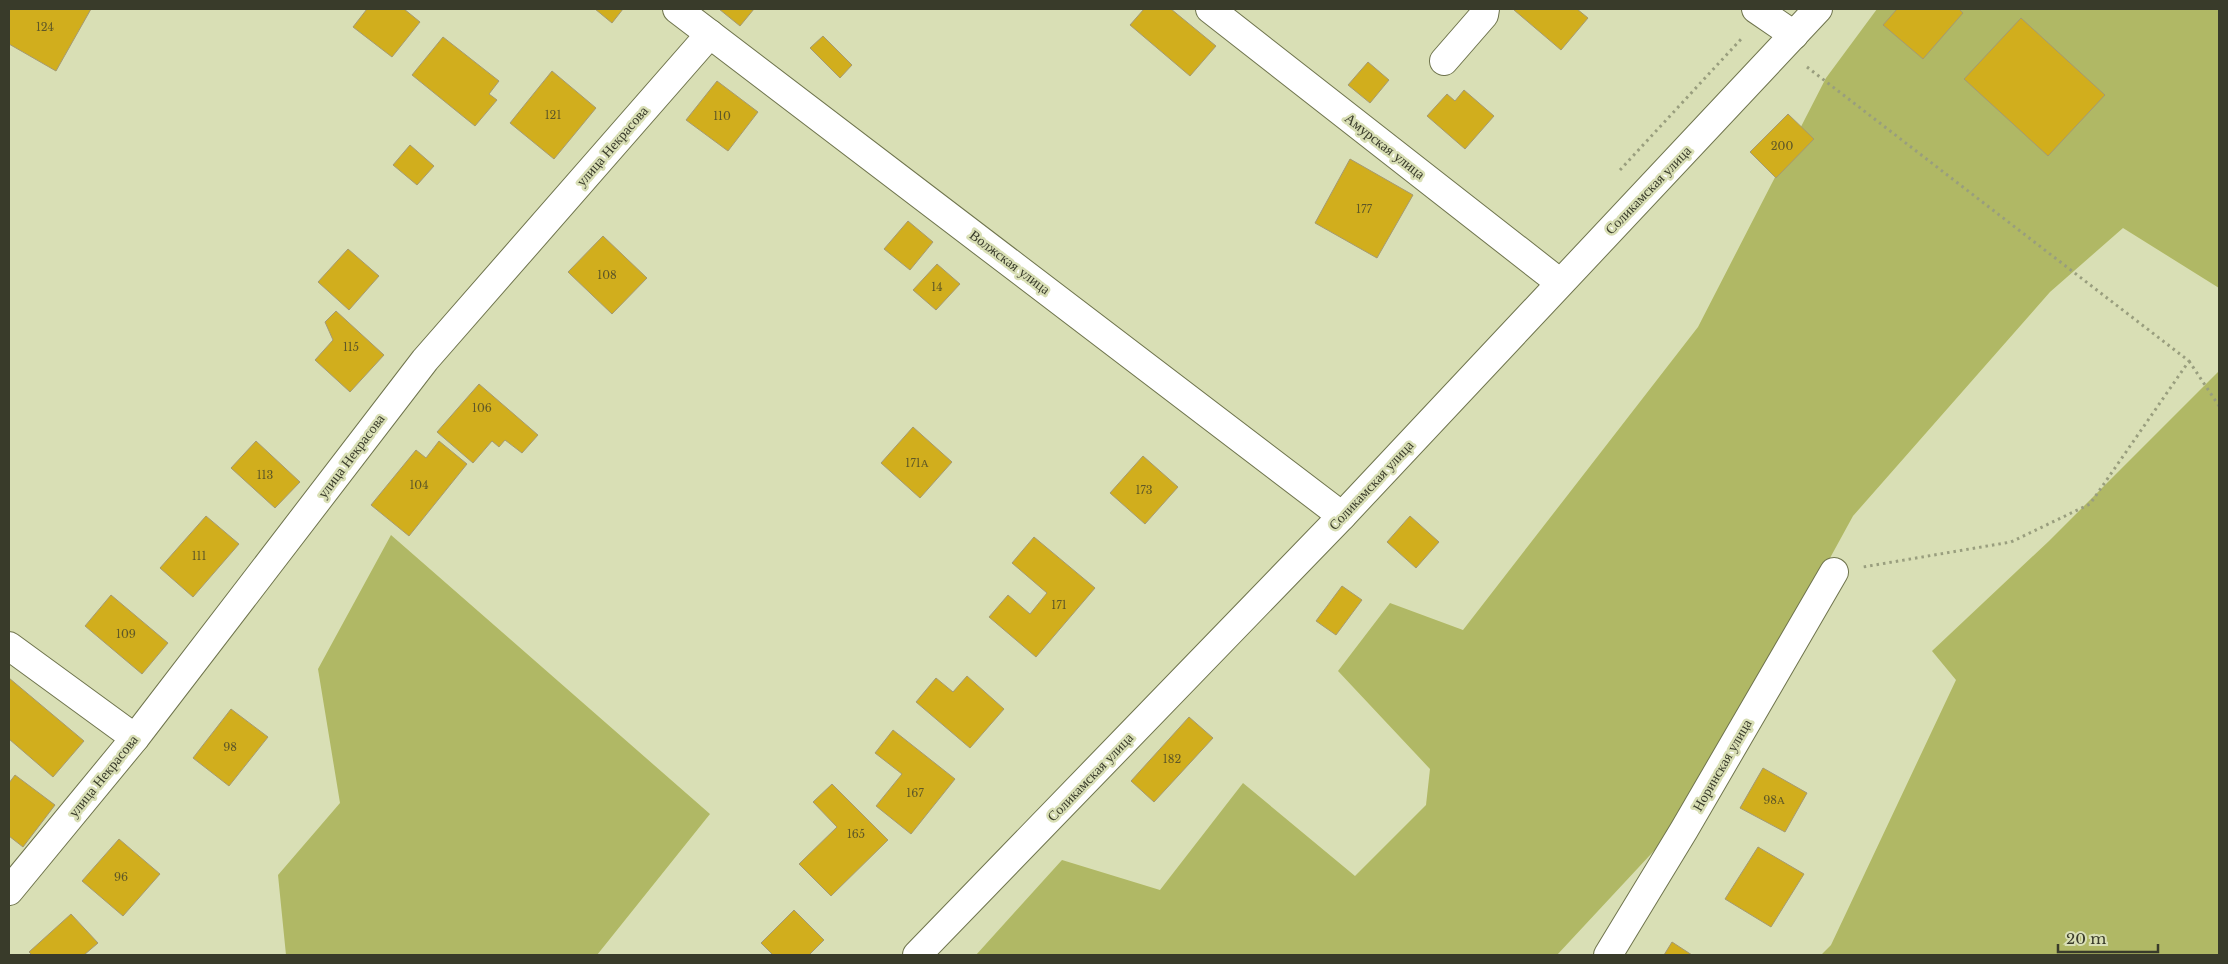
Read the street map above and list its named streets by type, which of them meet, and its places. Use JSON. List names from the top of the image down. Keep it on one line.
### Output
{"streets":{"street":["улица Некрасова","Амурская улица","Соликамская улица","Волжская улица","Норинская улица"]},"crossings":[["улица Некрасова","Волжская улица"],["Амурская улица","Соликамская улица"],["Соликамская улица","Волжская улица"]],"house_numbers":["124","121","110","200","177","108","14","115","106","171А","113","104","173","111","171","109","98","182","167","98А","165","96"],"scale_bar":"20 m"}
